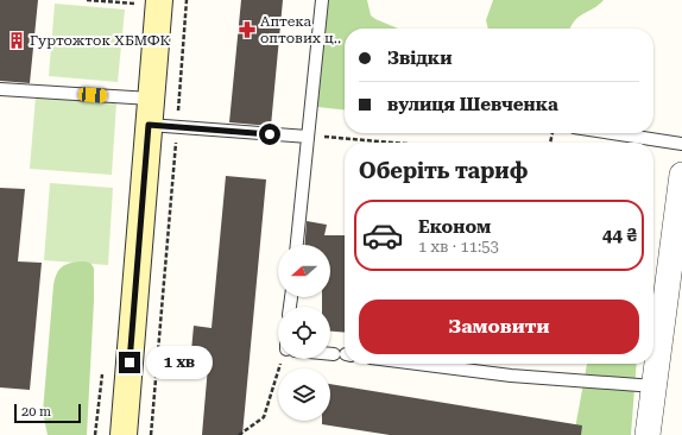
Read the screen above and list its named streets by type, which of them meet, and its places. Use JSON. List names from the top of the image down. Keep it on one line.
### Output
{"places":{"pharmacy":["Аптека оптових ц‥"],"building":["Гуртожток ХБМФК"]},"scale_bar":"20 m","north":"left","page":{"banner":["Звідки","вулиця Шевченка"],"heading":"Оберіть тариф","list":[{"name":"Економ","note":"1 хв · 11:53","value":"44 ₴"}],"buttons":"Замовити","bubble":"1 хв","scale":"20 m"}}
